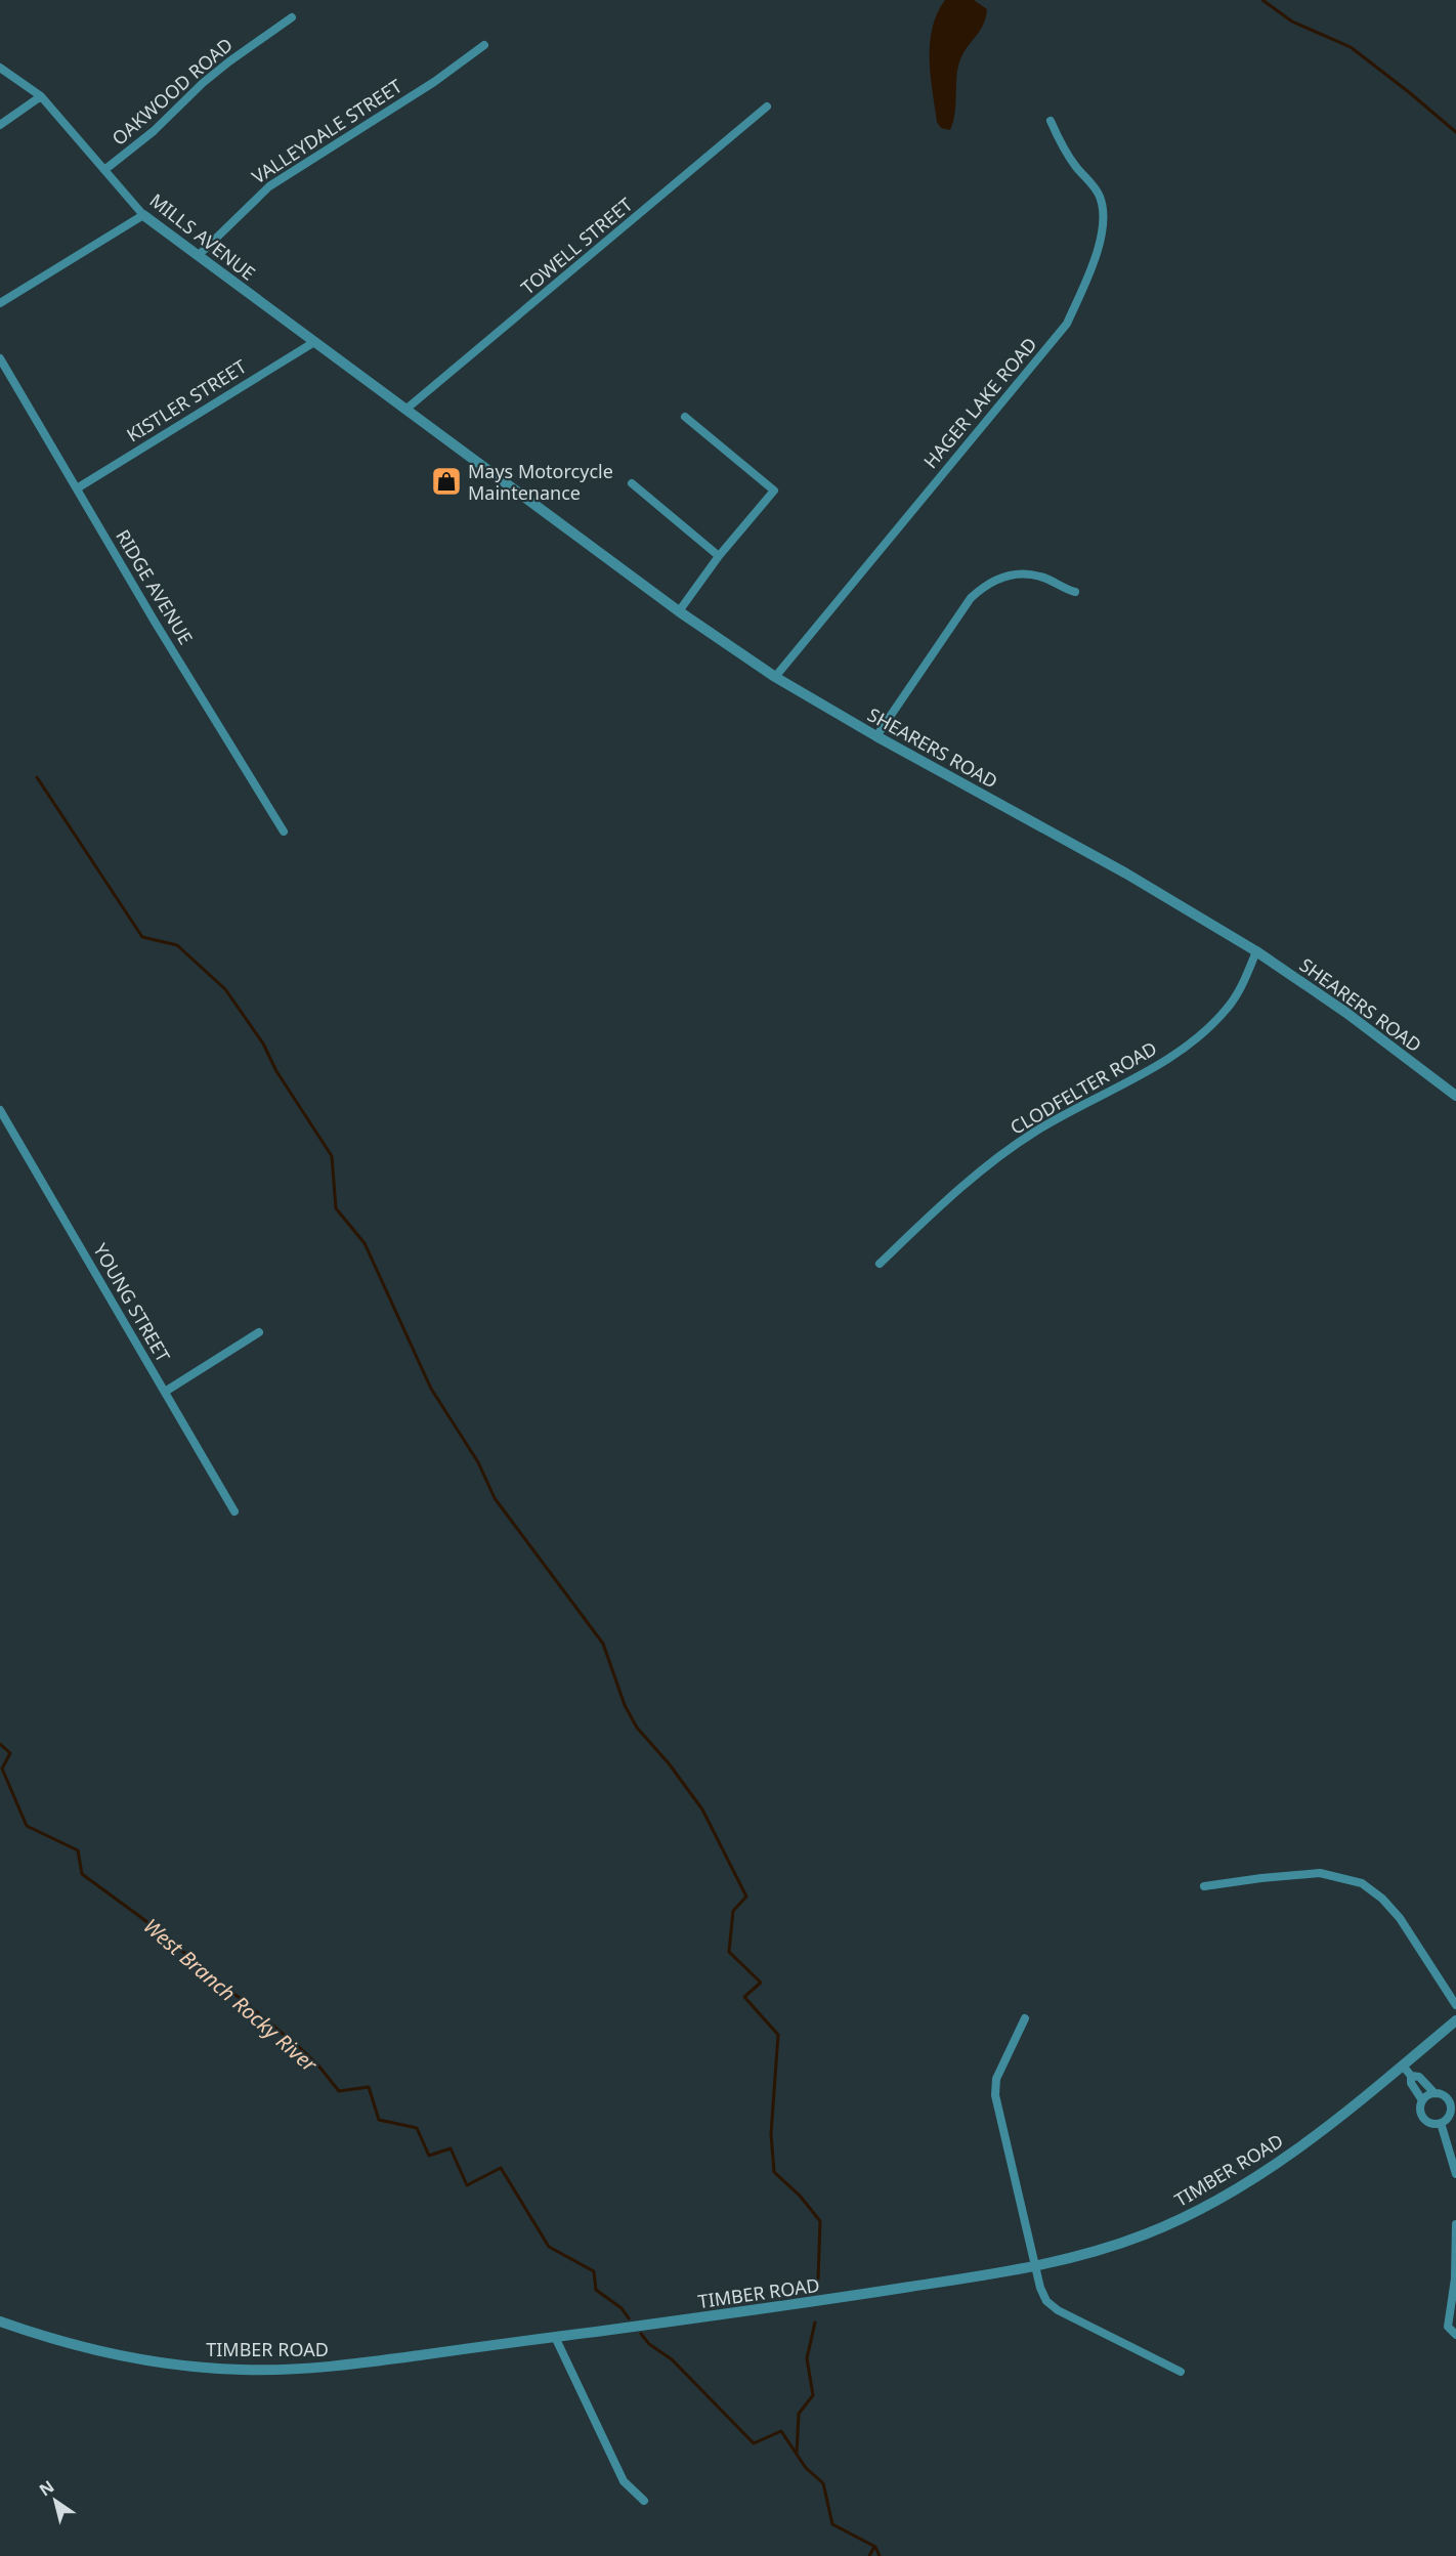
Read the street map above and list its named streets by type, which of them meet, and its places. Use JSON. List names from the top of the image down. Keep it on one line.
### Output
{"streets":{"street":["OAKWOOD ROAD","VALLEYDALE STREET","MILLS AVENUE","TOWELL STREET","KISTLER STREET","HAGER LAKE ROAD","RIDGE AVENUE","SHEARERS ROAD","CLODFELTER ROAD","YOUNG STREET","TIMBER ROAD"]},"crossings":[["OAKWOOD ROAD","MILLS AVENUE"],["VALLEYDALE STREET","MILLS AVENUE"],["MILLS AVENUE","TOWELL STREET"],["MILLS AVENUE","KISTLER STREET"],["MILLS AVENUE","SHEARERS ROAD"],["TOWELL STREET","SHEARERS ROAD"],["KISTLER STREET","RIDGE AVENUE"],["HAGER LAKE ROAD","SHEARERS ROAD"],["SHEARERS ROAD","CLODFELTER ROAD"]],"water":["West Branch Rocky River"],"places":{"shop":["Mays Motorcycle Maintenance"]},"north":"top left"}
